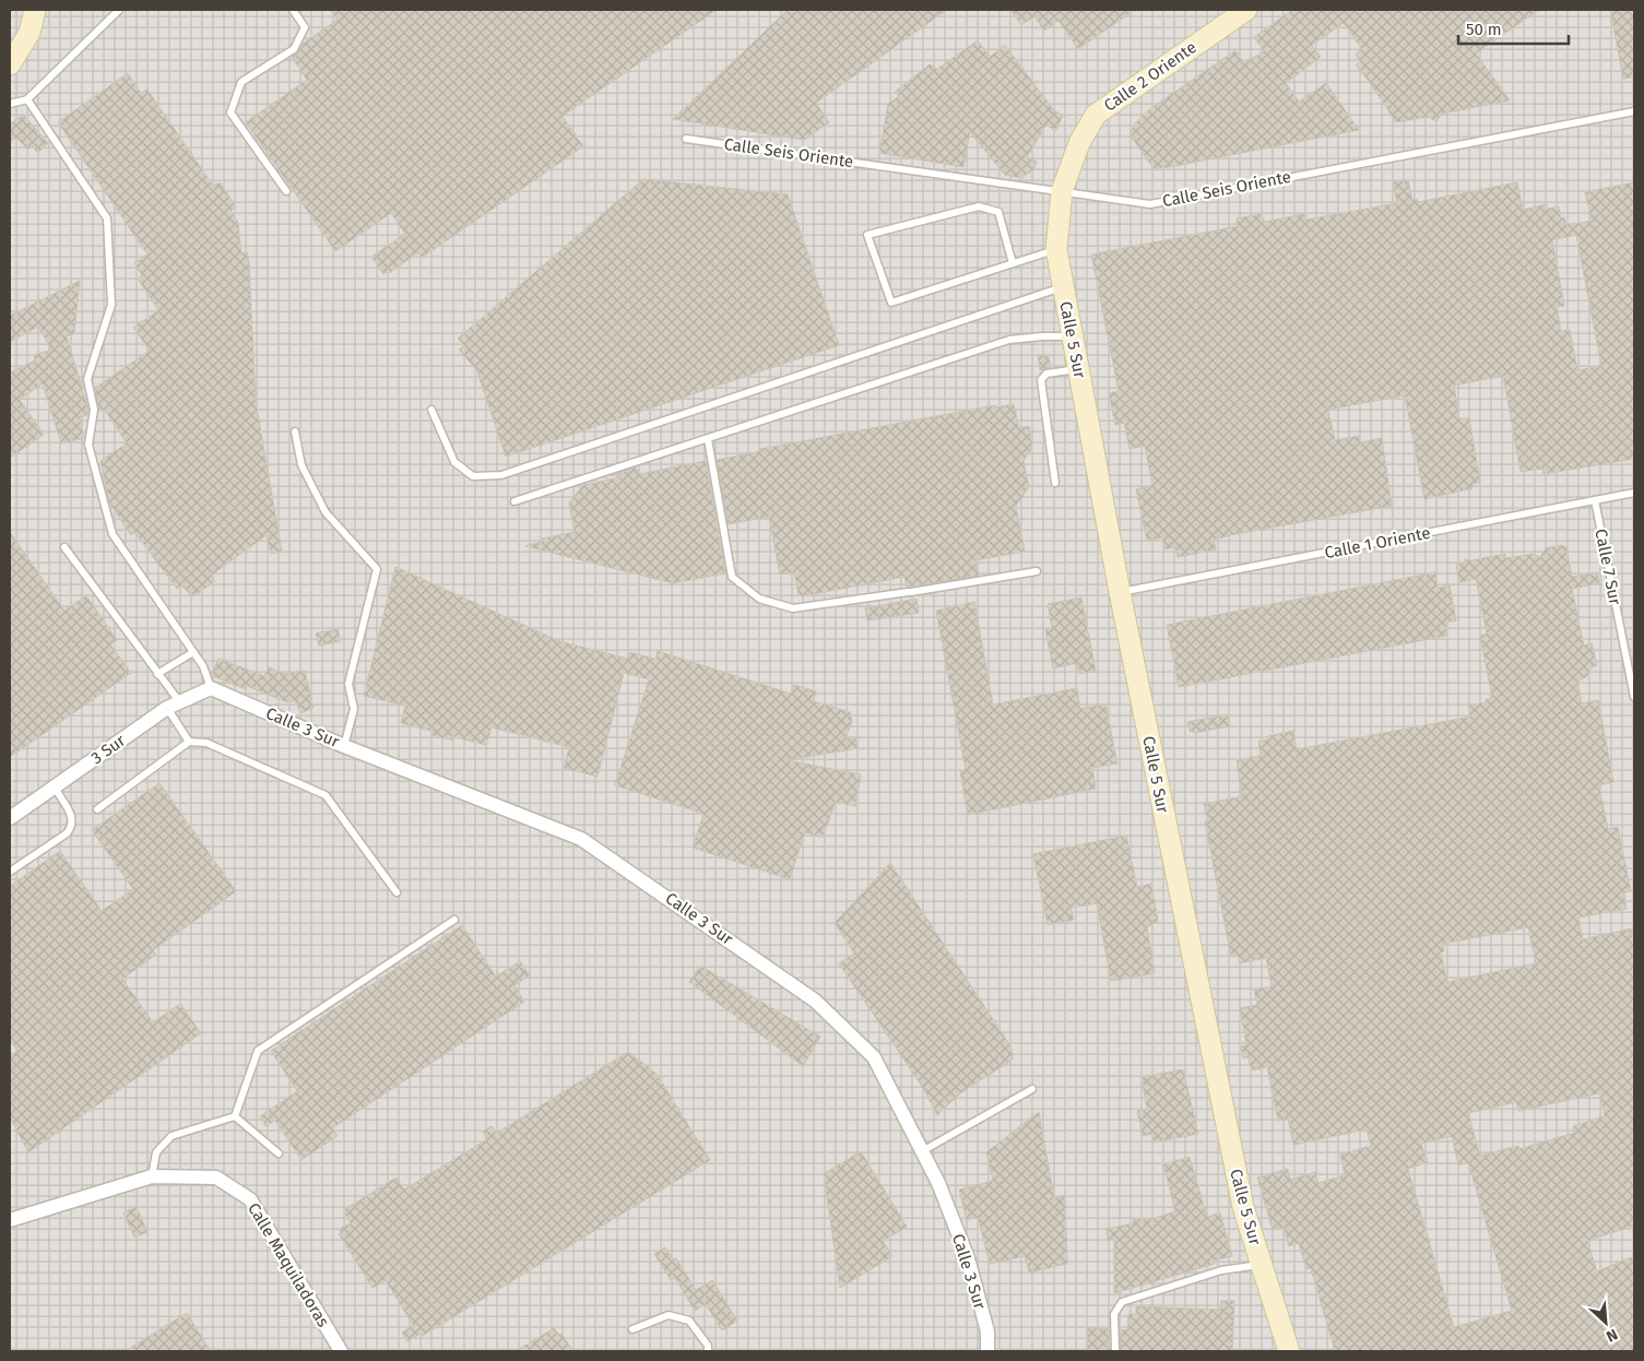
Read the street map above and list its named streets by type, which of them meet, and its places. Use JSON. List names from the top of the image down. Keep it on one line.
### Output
{"streets":{"street":["Calle 2 Oriente","Calle 5 Sur","Calle 3 Sur","3 Sur","Calle Maquiladoras"],"lane":["Calle Seis Oriente","Calle 1 Oriente","Calle 7 Sur"]},"crossings":[["Calle 2 Oriente","Calle Seis Oriente"],["Calle 2 Oriente","Calle 5 Sur"],["Calle Seis Oriente","Calle 5 Sur"],["Calle 5 Sur","Calle 1 Oriente"],["Calle 1 Oriente","Calle 7 Sur"],["Calle 3 Sur","3 Sur"]],"scale_bar":"50 m","north":"bottom right"}
